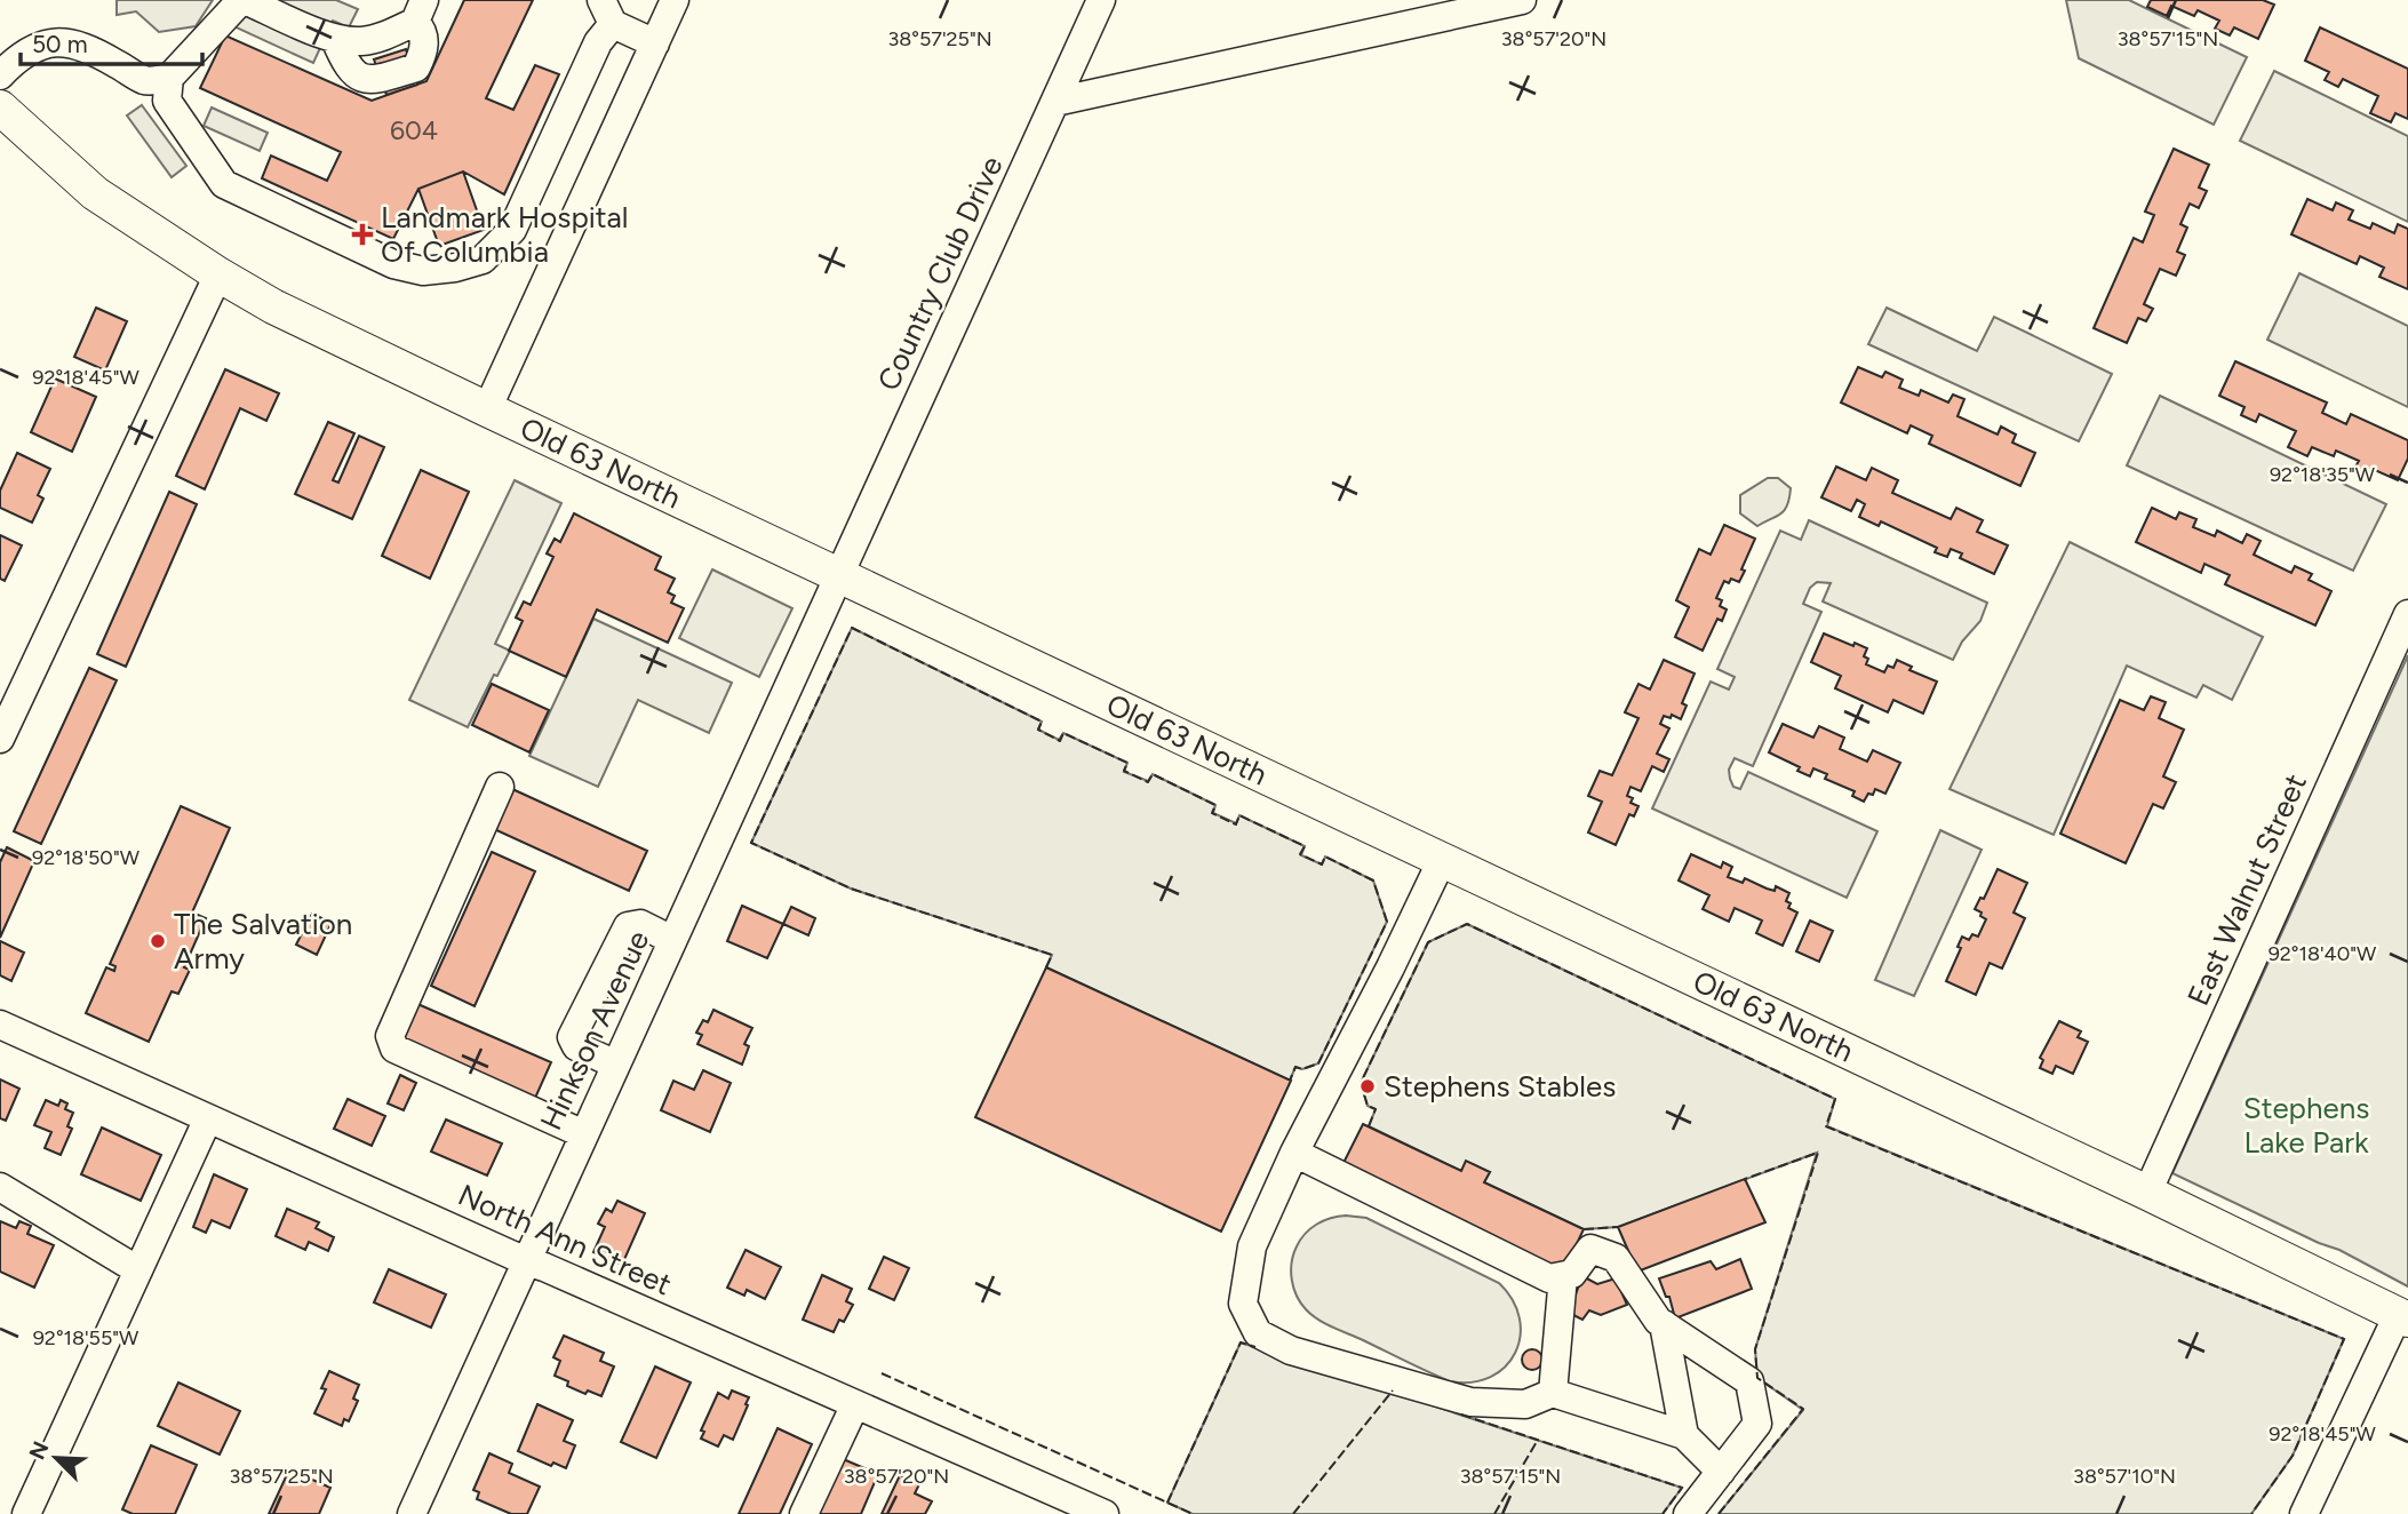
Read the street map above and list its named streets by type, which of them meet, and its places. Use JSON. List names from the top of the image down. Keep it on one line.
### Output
{"streets":{"main road":["Old 63 North"],"street":["Country Club Drive","East Walnut Street","Hinkson Avenue","North Ann Street"]},"crossings":[["Country Club Drive","Old 63 North"],["Country Club Drive","Hinkson Avenue"],["Old 63 North","East Walnut Street"],["Old 63 North","Hinkson Avenue"],["Hinkson Avenue","North Ann Street"]],"parks":["Stephens Lake Park"],"places":{"health":["Landmark Hospital Of Columbia"],"other":["The Salvation Army","Stephens Stables"]},"house_numbers":["604"],"scale_bar":"50 m","north":"top left","coordinates":["38°57'25\"N","38°57'20\"N","38°57'15\"N","92°18'45\"W","92°18'35\"W","92°18'50\"W","92°18'40\"W","92°18'55\"W","38°57'10\"N"]}
